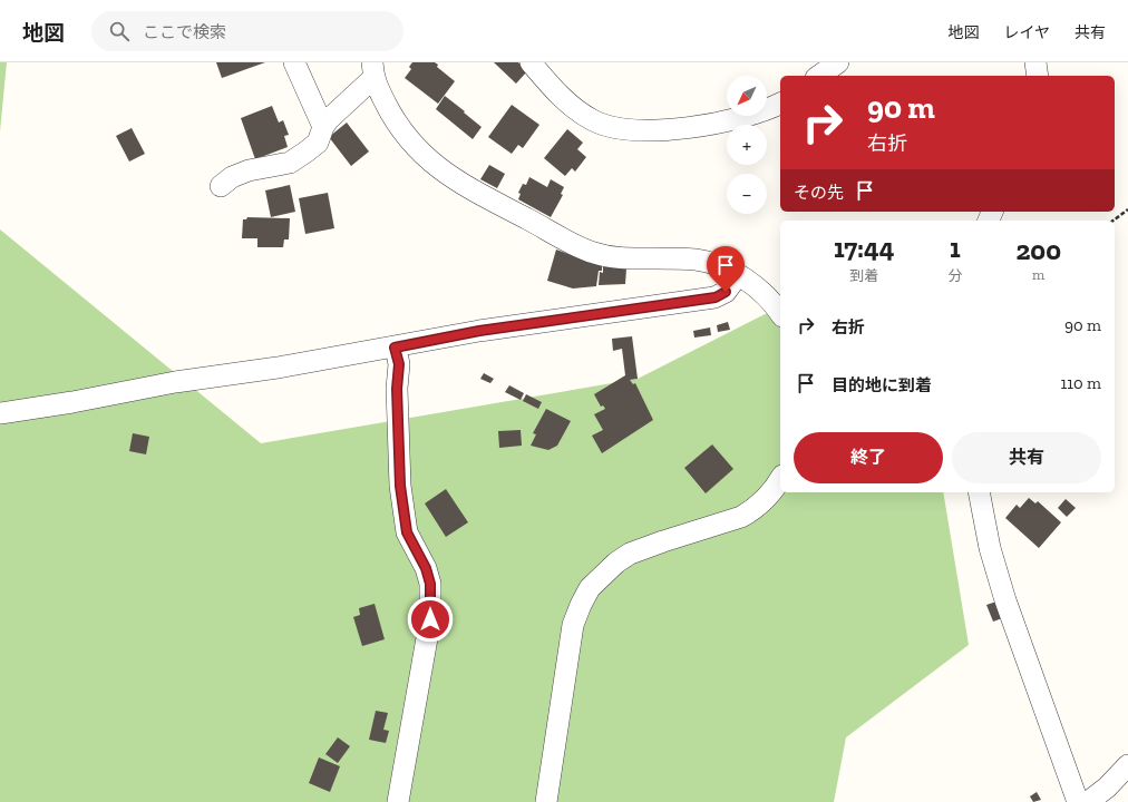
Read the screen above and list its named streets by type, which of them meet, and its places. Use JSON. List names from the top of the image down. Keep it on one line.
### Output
{"north":"bottom left","page":{"header":"地図","search":"ここで検索","nav":["地図","レイヤ","共有"],"map_buttons":["+","−"],"turn":["90 m","右折"],"then":"その先","eta":["17:44","到着","1","分","200","m"],"list":[{"name":"右折","value":"90 m"},{"name":"目的地に到着","value":"110 m"}],"buttons":["終了","共有"]}}
